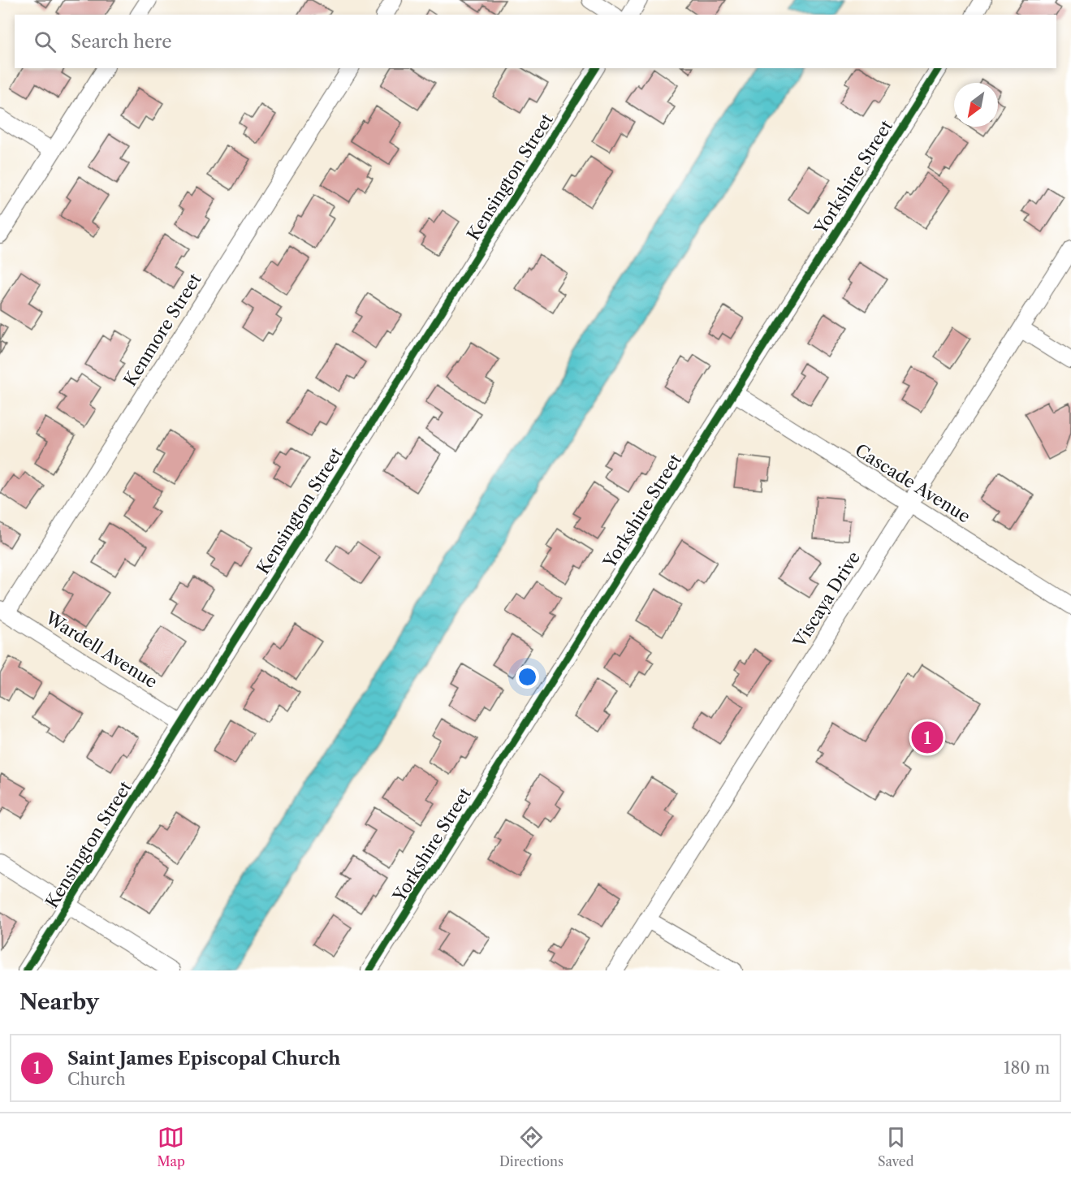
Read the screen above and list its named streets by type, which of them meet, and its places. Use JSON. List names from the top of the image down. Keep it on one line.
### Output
{"streets":{"street":["Kensington Street","Yorkshire Street","Kenmore Street","Cascade Avenue","Viscaya Drive","Wardell Avenue"]},"crossings":[["Kensington Street","Wardell Avenue"],["Yorkshire Street","Cascade Avenue"],["Kenmore Street","Wardell Avenue"],["Cascade Avenue","Viscaya Drive"]],"north":"bottom left","page":{"search":"Search here","pins":"1","heading":"Nearby","list":[{"mark":"1","name":"Saint James Episcopal Church","note":"Church","value":"180 m"}],"nav":["Map","Directions","Saved"]}}
